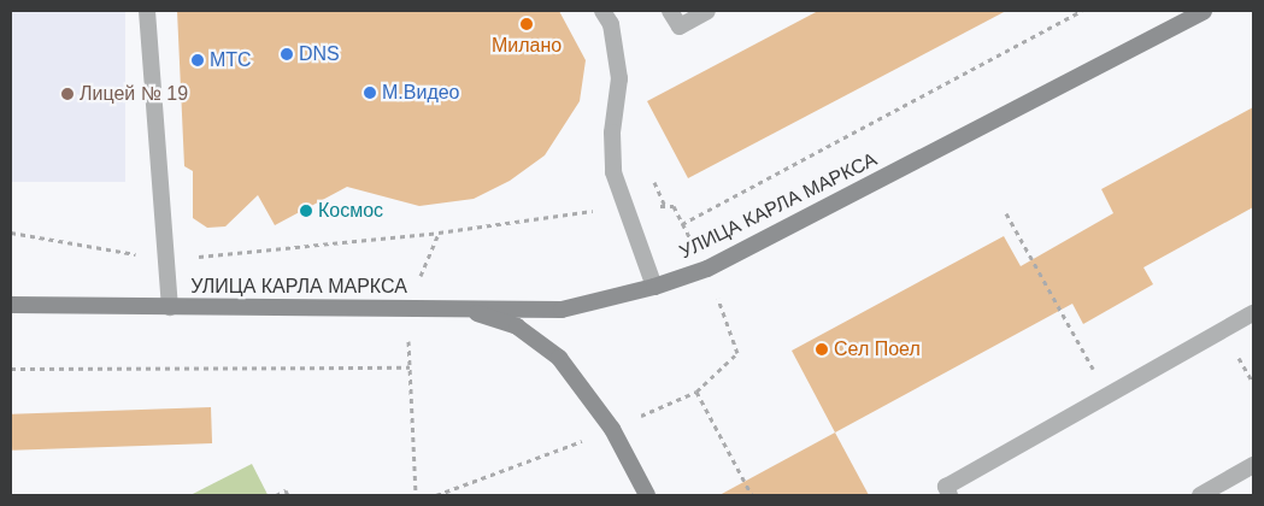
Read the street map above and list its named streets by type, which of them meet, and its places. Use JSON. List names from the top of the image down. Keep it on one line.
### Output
{"streets":{"main road":["УЛИЦА КАРЛА МАРКСА"]},"places":["Милано","DNS","МТС","М.Видео","Лицей № 19","Космос","Сел Поел"]}
